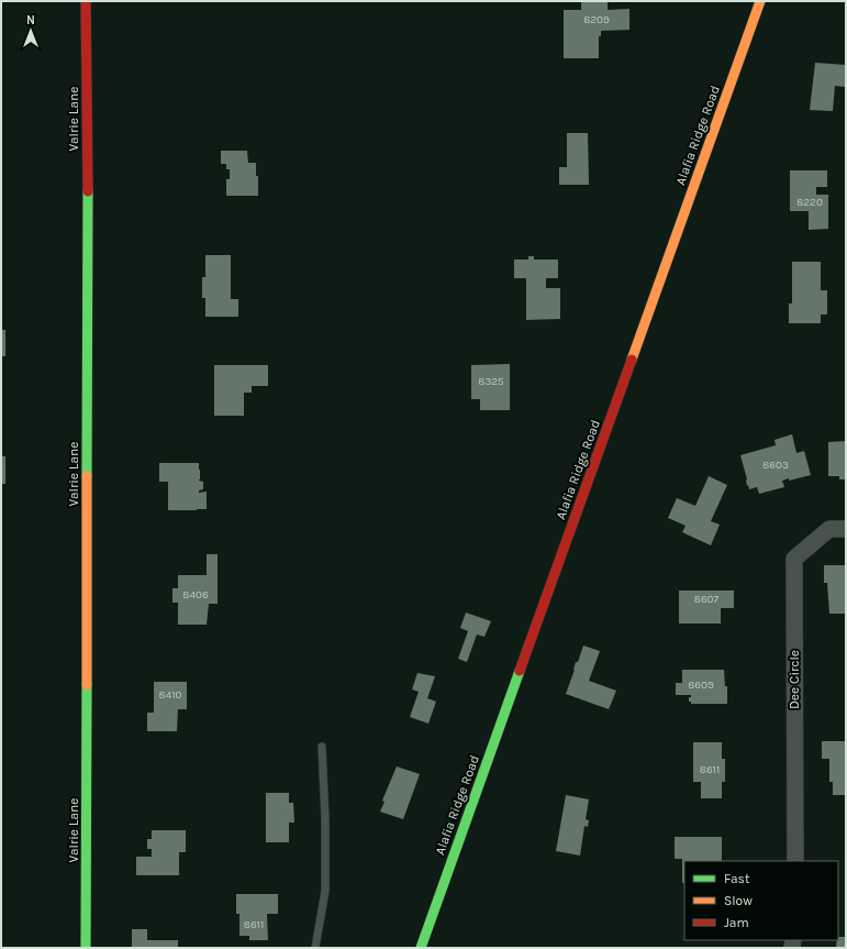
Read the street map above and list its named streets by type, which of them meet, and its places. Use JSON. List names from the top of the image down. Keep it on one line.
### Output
{"streets":{"street":["Valrie Lane","Alafia Ridge Road","Dee Circle"]},"house_numbers":["8209","8220","8325","8603","8406","8607","8609","8410","8611","8611"],"legend":["Fast","Slow","Jam"],"north":"top"}
